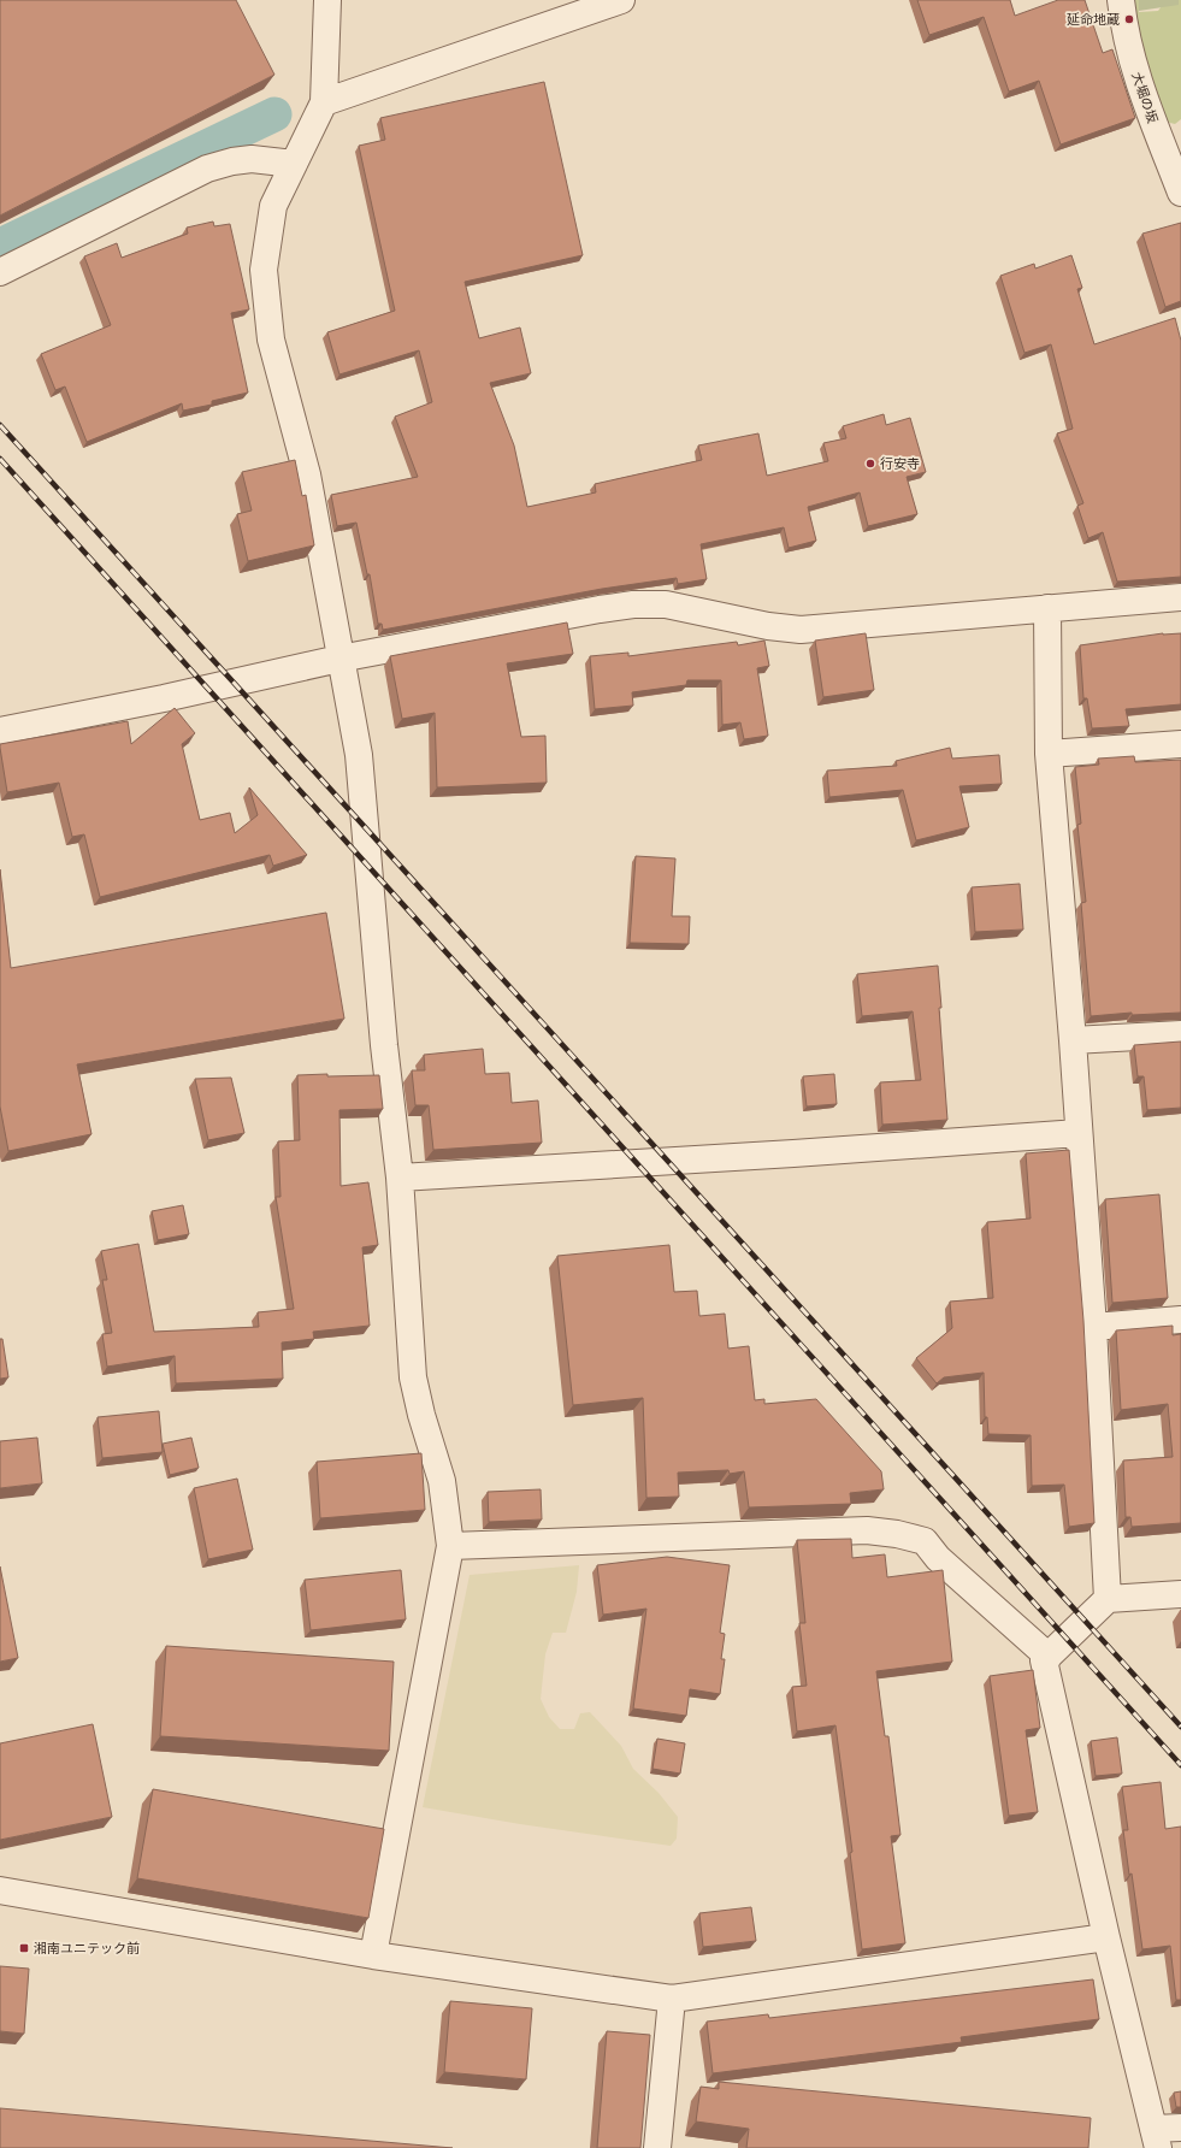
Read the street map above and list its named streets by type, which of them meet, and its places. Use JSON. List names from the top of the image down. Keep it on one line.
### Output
{"streets":{"street":["大堀の坂"]},"places":{"other":["延命地蔵","行安寺"],"transit":["湘南ユニテック前"]}}
